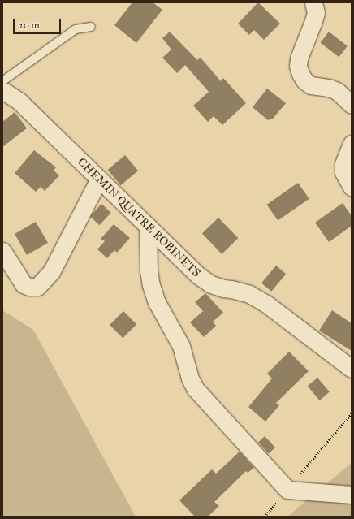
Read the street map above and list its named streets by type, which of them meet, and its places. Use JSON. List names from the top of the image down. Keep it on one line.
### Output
{"streets":{"street":["CHEMIN QUATRE ROBINETS"]},"scale_bar":"20 m"}
